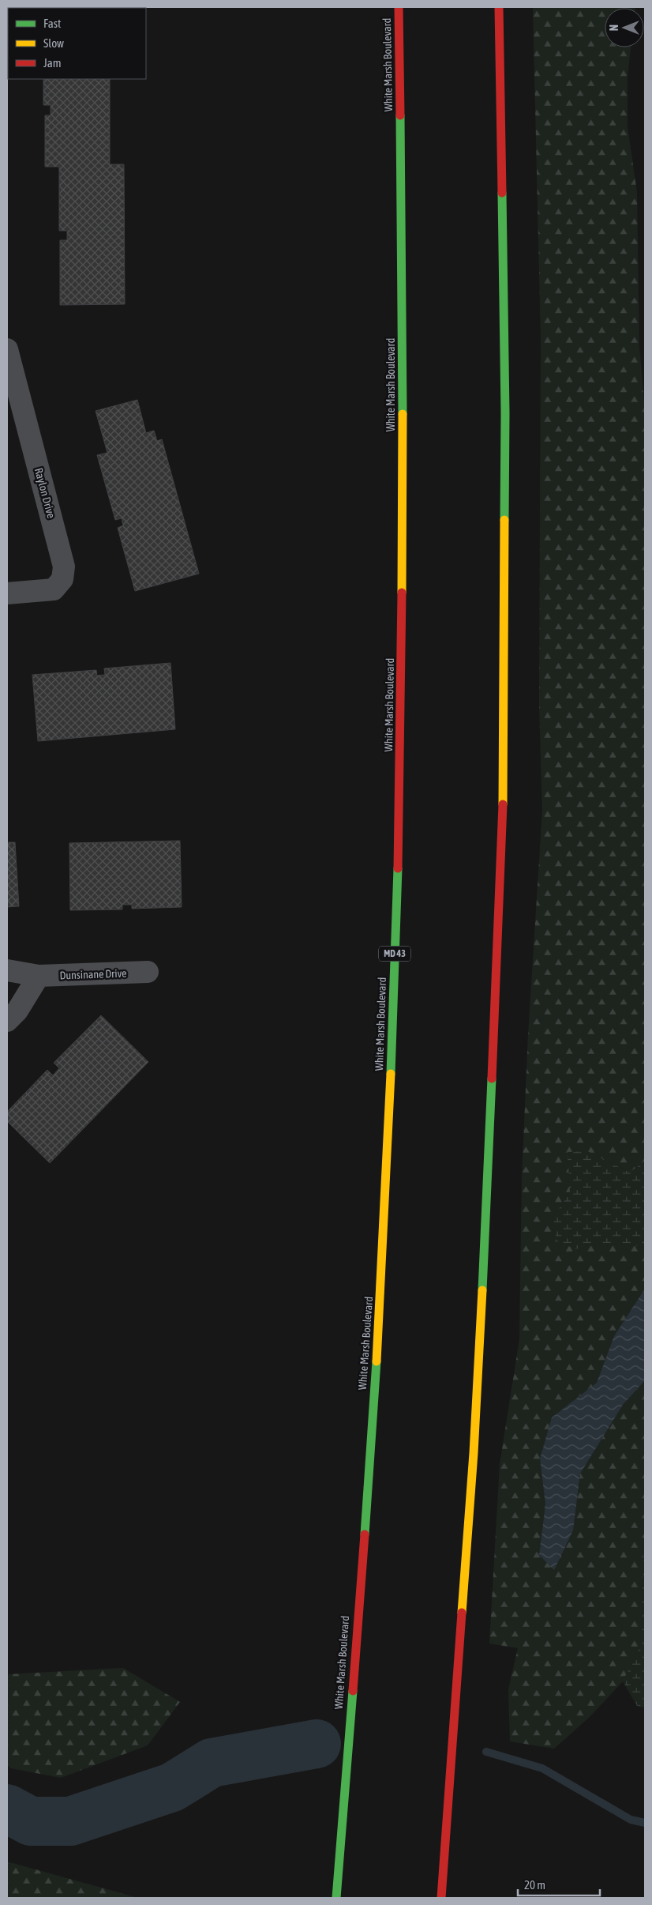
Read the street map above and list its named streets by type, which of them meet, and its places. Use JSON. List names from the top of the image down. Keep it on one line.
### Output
{"streets":{"highway":["White Marsh Boulevard","MD 43"],"street":["Raylon Drive","Dunsinane Drive"]},"legend":["Fast","Slow","Jam"],"scale_bar":"20 m","north":"left"}
